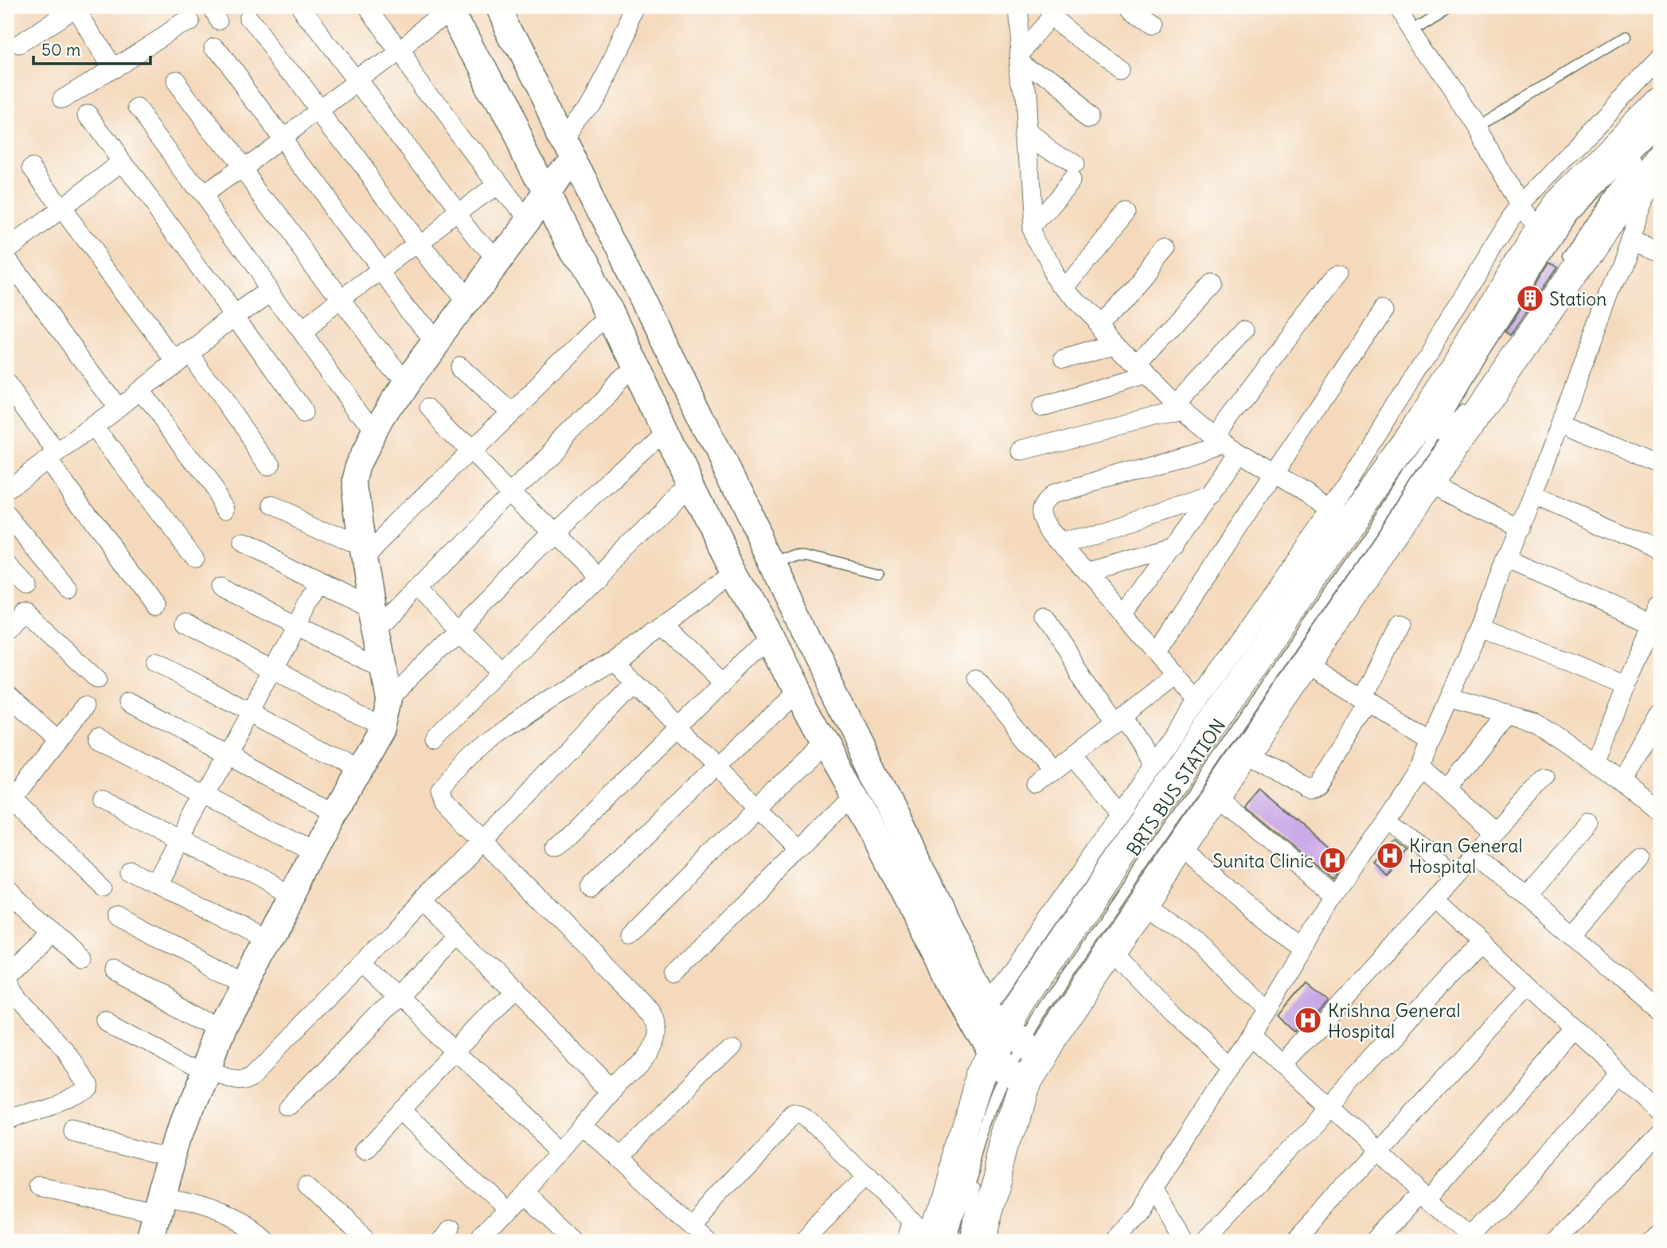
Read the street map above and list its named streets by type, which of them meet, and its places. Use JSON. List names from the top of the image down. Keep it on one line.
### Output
{"streets":{"lane":["BRTS BUS STATION"]},"places":{"building":["Station"],"hospital":["Kiran General Hospital","Sunita Clinic","Krishna General Hospital"]},"scale_bar":"50 m"}
